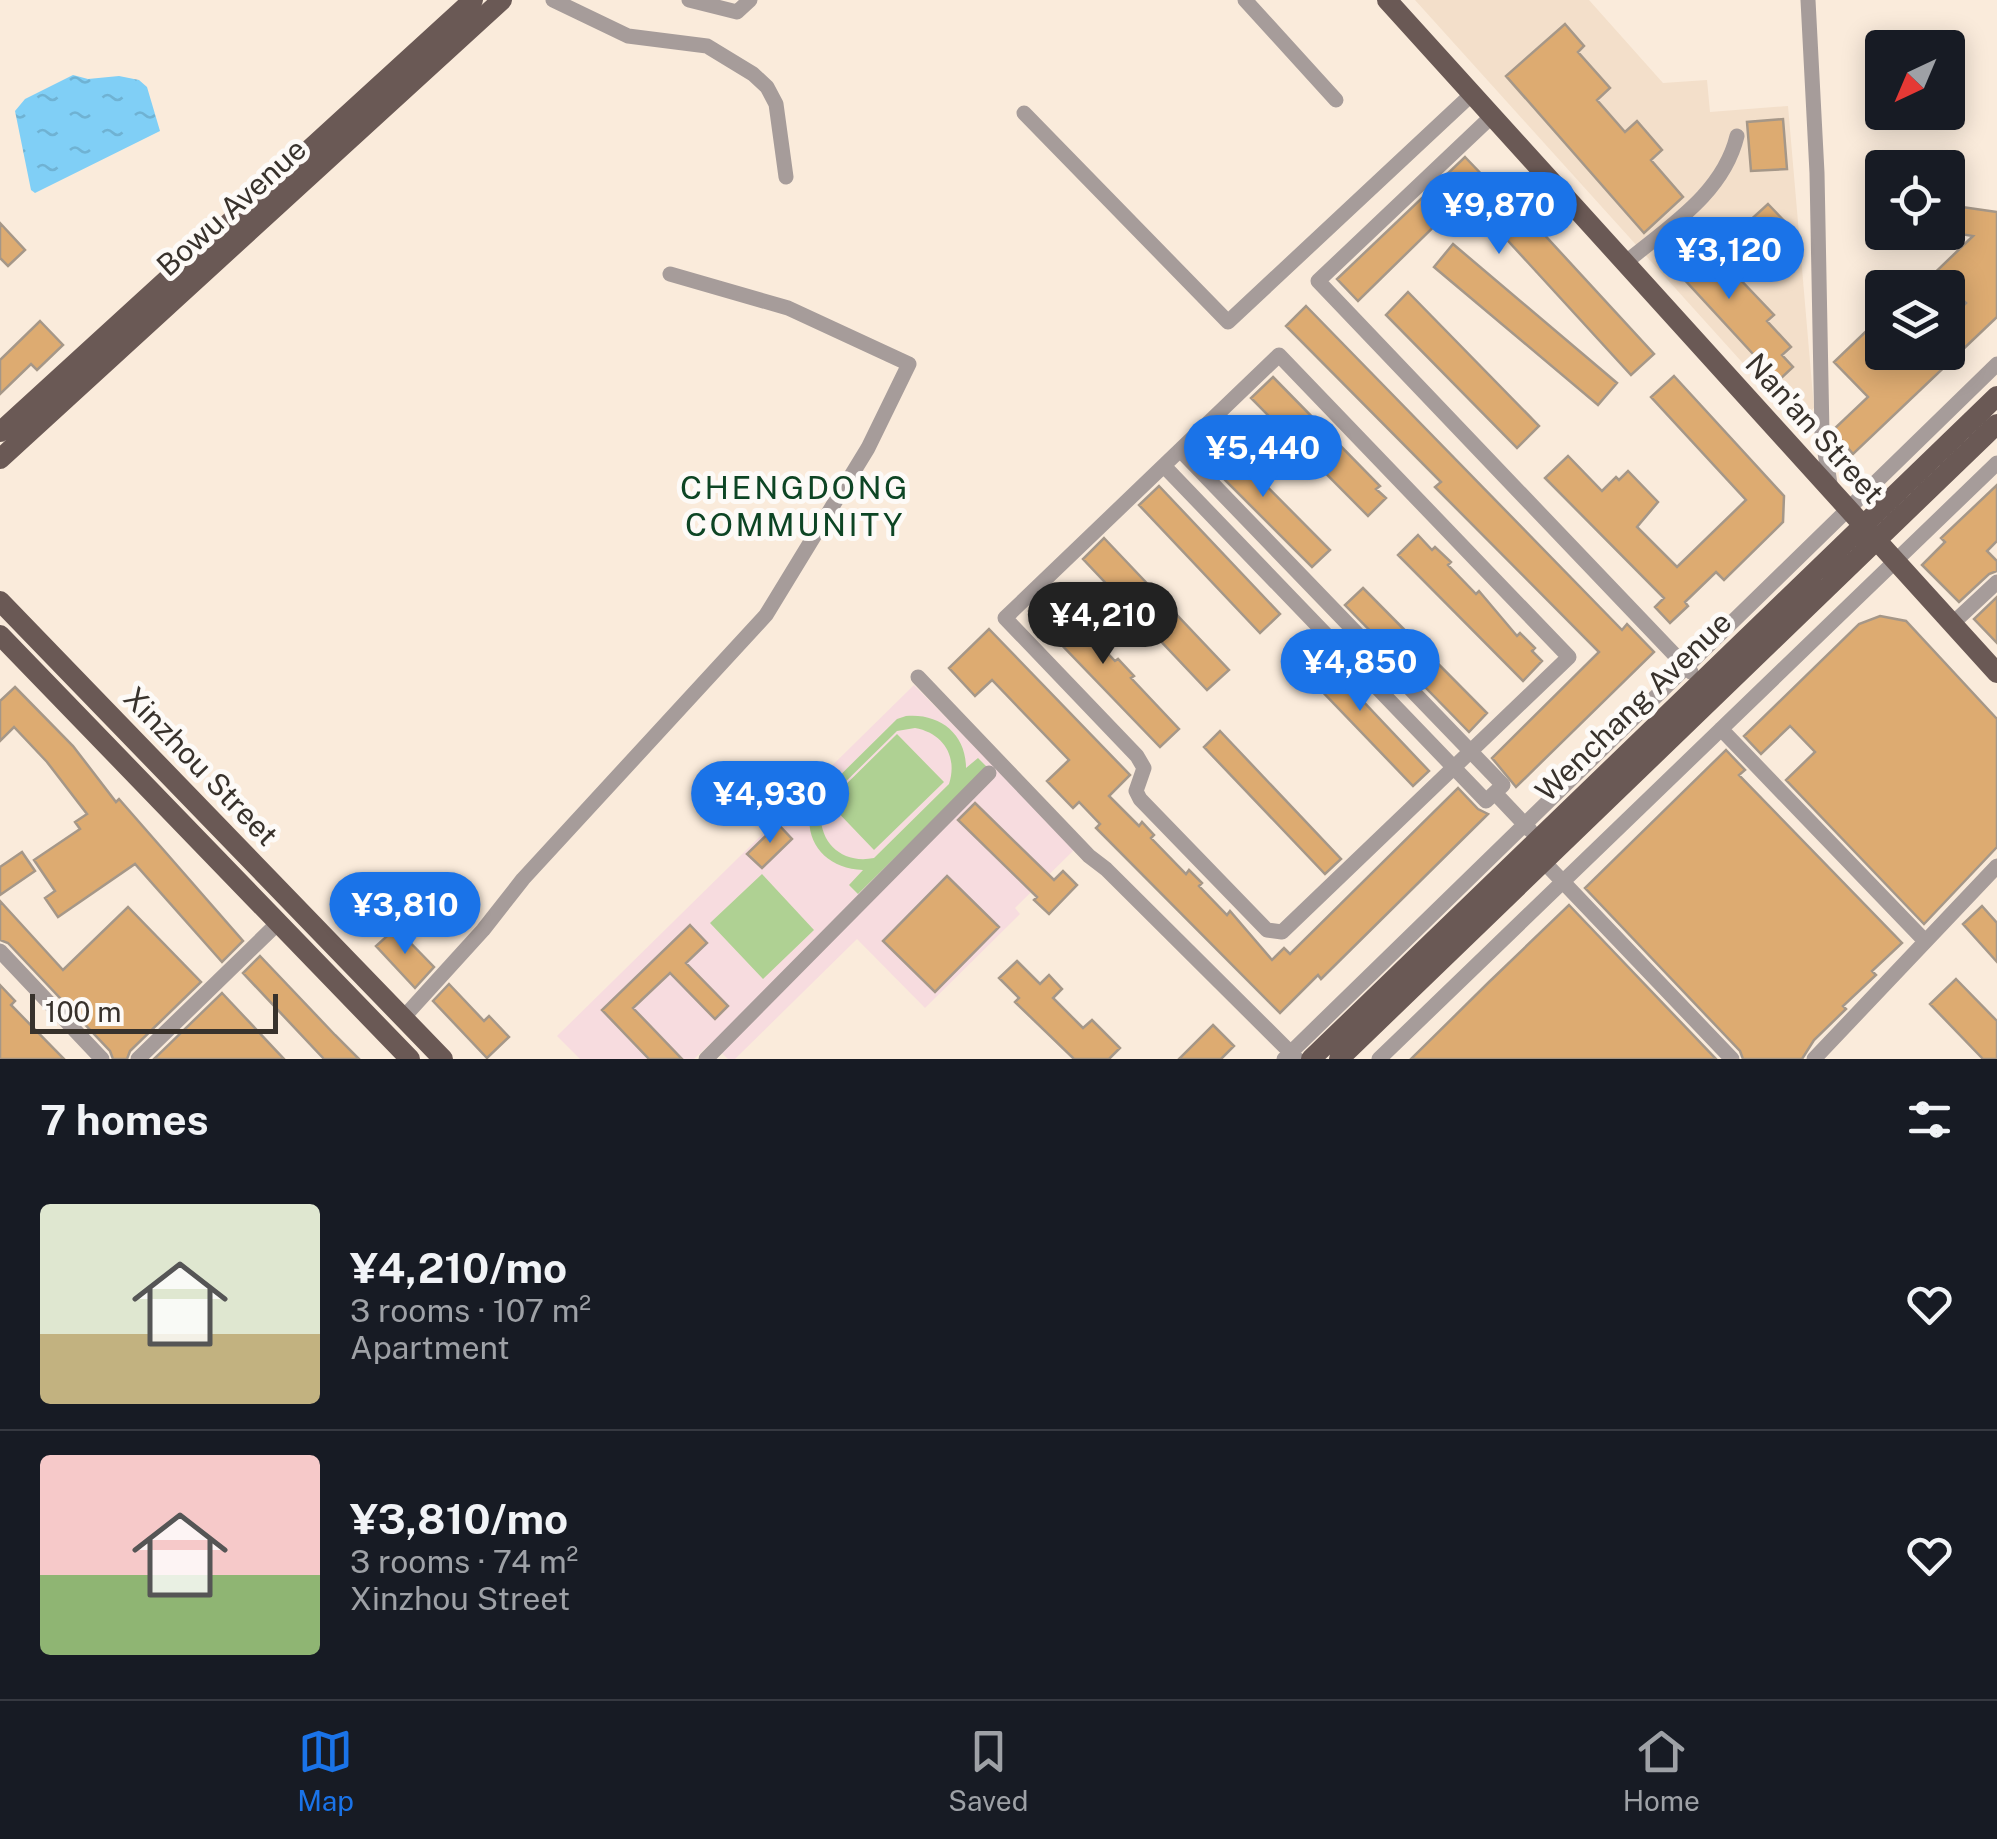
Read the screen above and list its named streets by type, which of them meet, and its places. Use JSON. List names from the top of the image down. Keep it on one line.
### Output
{"streets":{"main road":["Bowu Avenue","Nan'an Street","Wenchang Avenue","Xinzhou Street"]},"crossings":[["Nan'an Street","Wenchang Avenue"]],"districts":["CHENGDONG COMMUNITY"],"scale_bar":"100 m","north":"bottom left","page":{"price":["¥9,870","¥3,120","¥5,440","¥4,210","¥4,850","¥4,930","¥3,810"],"scale":"100 m","heading":"7 homes","list":[{"name":"¥4,210/mo","note":"3 rooms · 107 m² · Apartment"},{"name":"¥3,810/mo","note":"3 rooms · 74 m² · Xinzhou Street"}],"tabs":["Map","Saved","Home"]}}
